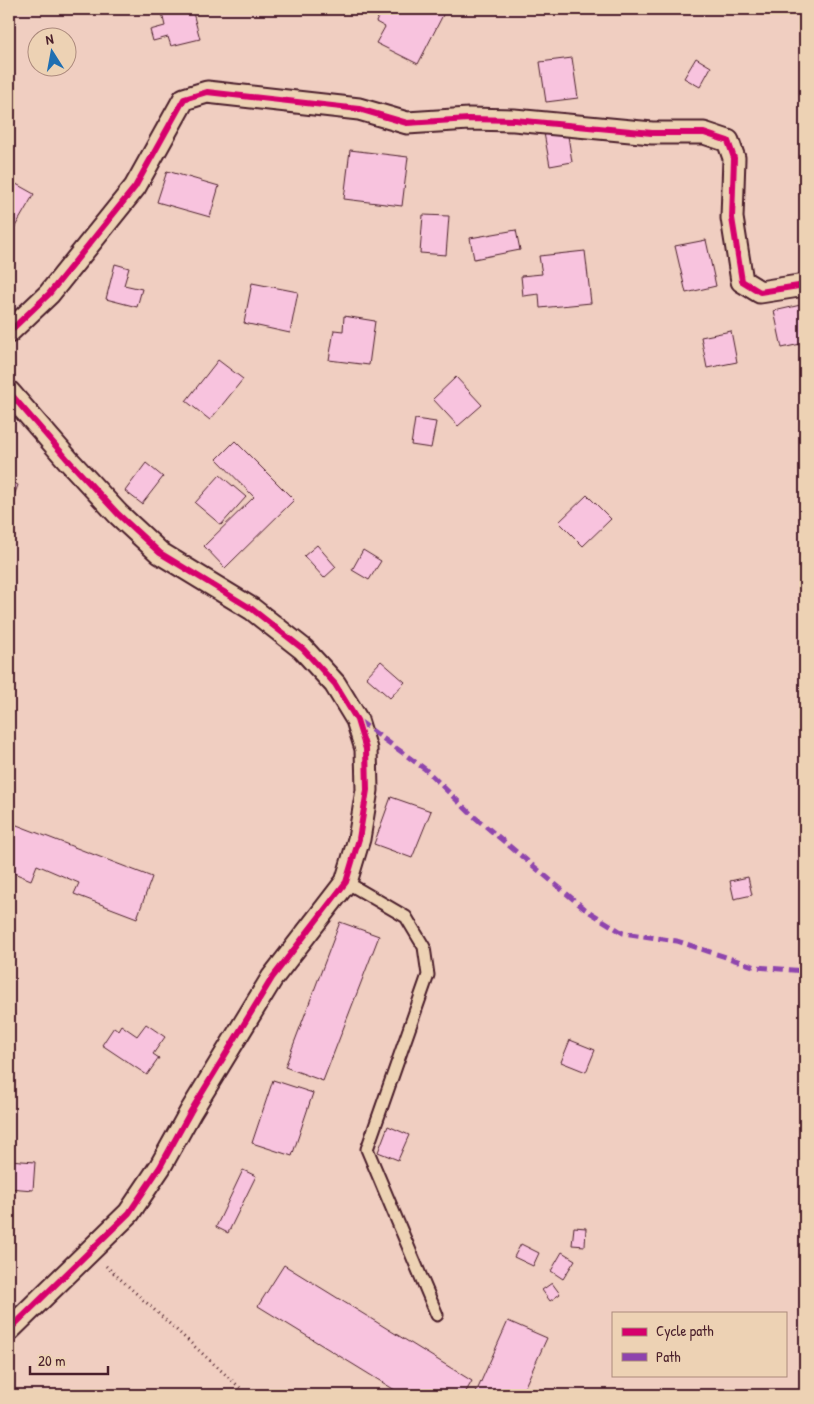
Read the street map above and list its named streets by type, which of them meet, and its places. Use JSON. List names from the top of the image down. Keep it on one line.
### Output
{"legend":["Cycle path","Path"],"scale_bar":"20 m","north":"top"}
